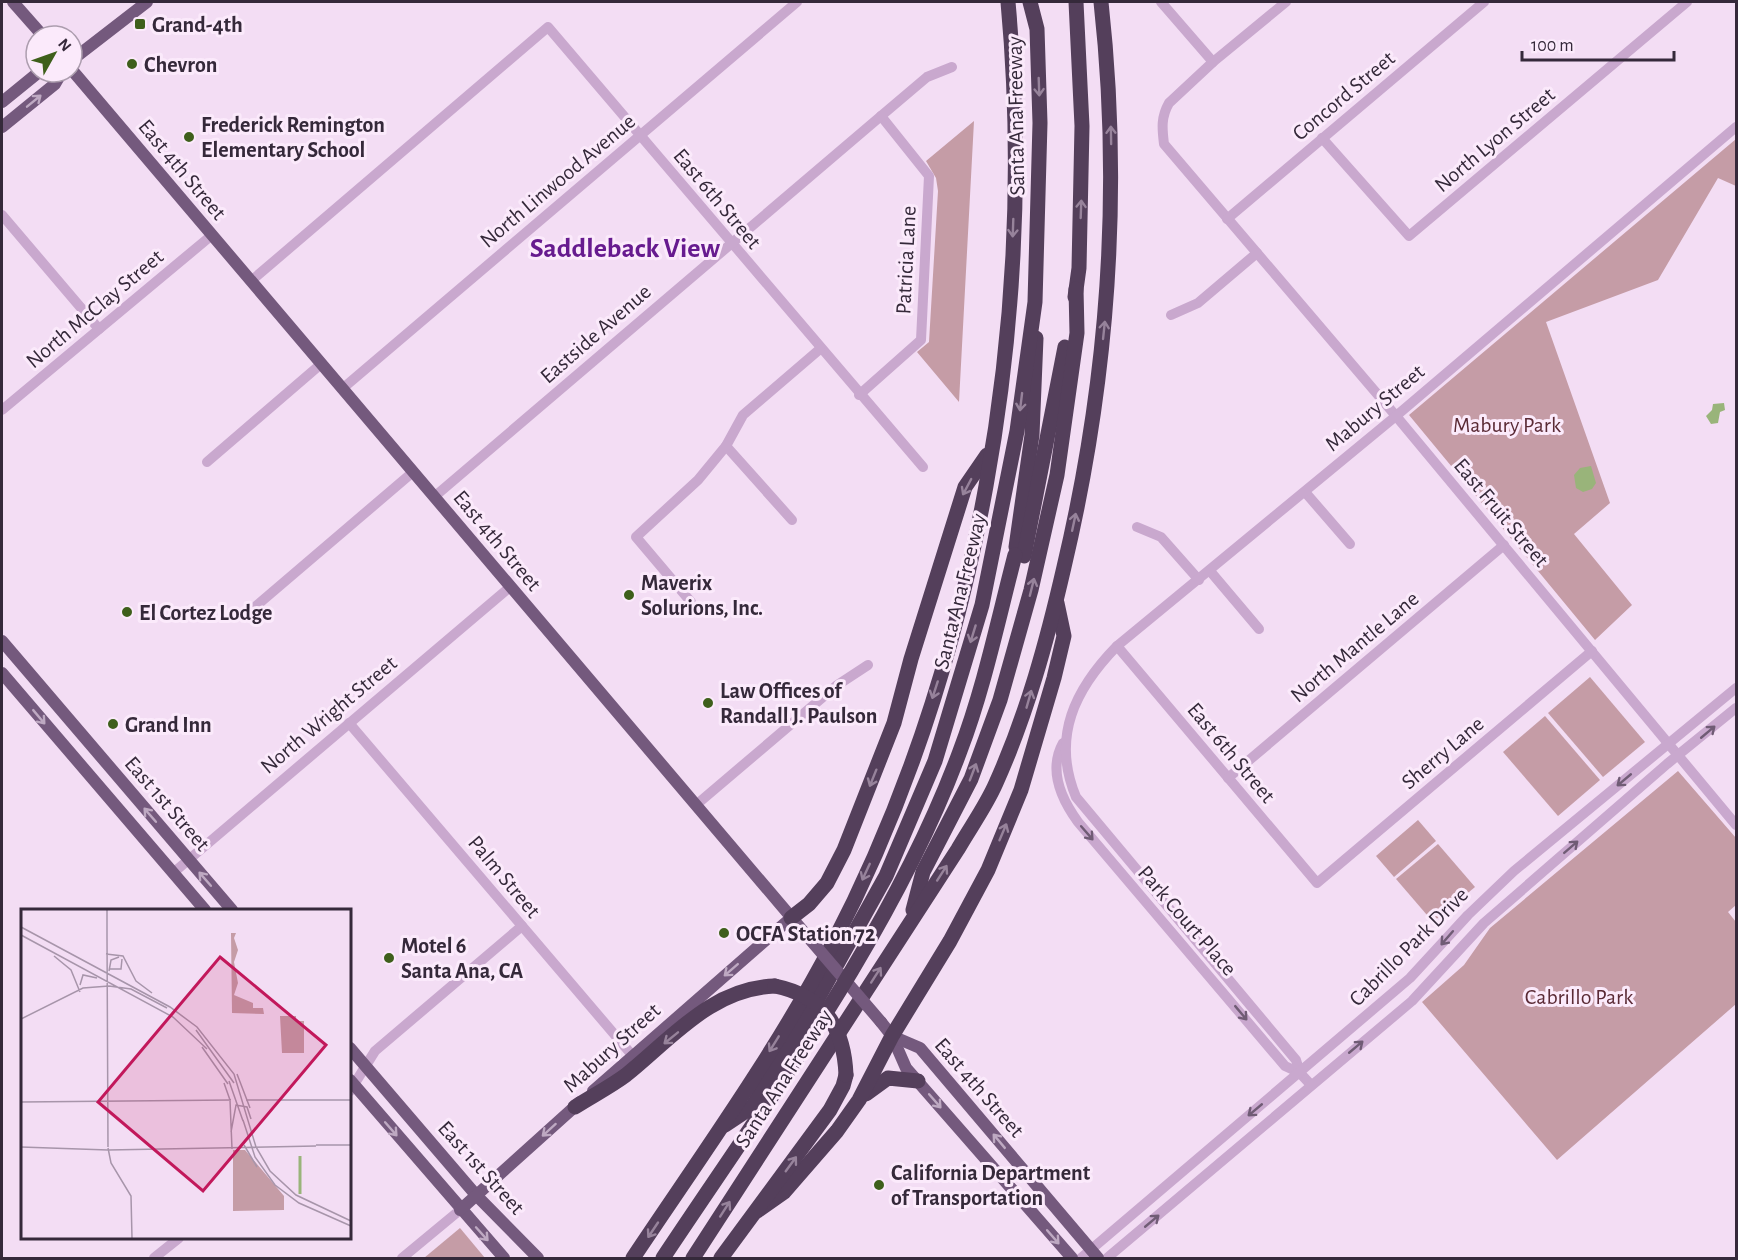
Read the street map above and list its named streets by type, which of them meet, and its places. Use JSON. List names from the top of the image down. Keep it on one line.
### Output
{"streets":{"highway":["Santa Ana Freeway"],"main road":["East 4th Street","Mabury Street","East 1st Street"],"street":["Concord Street","North Lyon Street","North Linwood Avenue","East 6th Street","Patricia Lane","North McClay Street","Eastside Avenue","East Fruit Street","North Mantle Lane","North Wright Street","Sherry Lane","Palm Street","Park Court Place","Cabrillo Park Drive"]},"crossings":[["Concord Street","North Lyon Street"],["Concord Street","East Fruit Street"],["East 4th Street","North Linwood Avenue"],["East 4th Street","East 6th Street"],["East 4th Street","North McClay Street"],["East 4th Street","Eastside Avenue"],["East 4th Street","Mabury Street"],["East 4th Street","North Wright Street"],["East 4th Street","Cabrillo Park Drive"],["North Linwood Avenue","East 6th Street"],["East 6th Street","Patricia Lane"],["East 6th Street","Eastside Avenue"],["East 6th Street","Mabury Street"],["East 6th Street","North Mantle Lane"],["East 6th Street","Sherry Lane"],["Patricia Lane","Eastside Avenue"],["Mabury Street","East Fruit Street"],["Mabury Street","East 1st Street"],["Mabury Street","Palm Street"],["Mabury Street","Park Court Place"],["East Fruit Street","North Mantle Lane"],["East Fruit Street","Sherry Lane"],["East Fruit Street","Cabrillo Park Drive"],["North Wright Street","East 1st Street"],["North Wright Street","Palm Street"],["Park Court Place","Cabrillo Park Drive"]],"districts":["Saddleback View"],"parks":["Mabury Park","Cabrillo Park"],"places":{"transit":["Grand-4th"],"other":["Chevron","Frederick Remington Elementary School","Maverix Solurions, Inc.","El Cortez Lodge","Law Offices of Randall J. Paulson","Grand Inn","OCFA Station 72","Motel 6 Santa Ana, CA","California Department of Transportation"]},"scale_bar":"100 m","north":"top right"}
